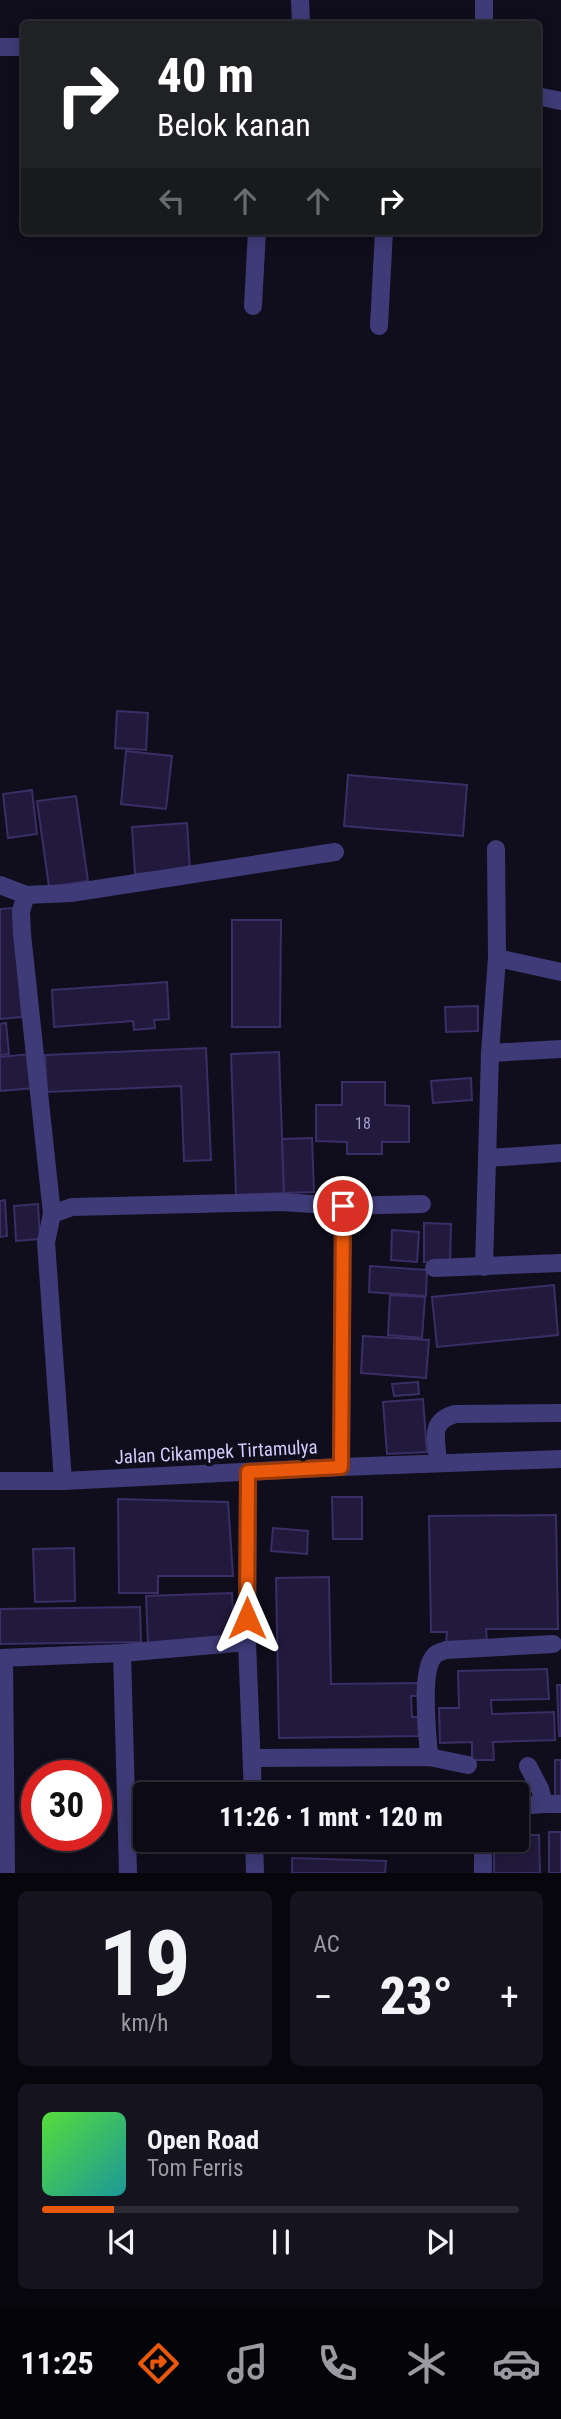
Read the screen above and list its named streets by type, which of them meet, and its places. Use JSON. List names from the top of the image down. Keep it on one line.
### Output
{"streets":{"street":["Jalan Cikampek Tirtamulya"]},"house_numbers":["18"],"page":{"turn":["40 m","Belok kanan"],"limit":"30","trip":"11:26 · 1 mnt · 120 m","tile":[["19","km/h"],"AC"],"heat":["−","23°","+"],"song":["Open Road","Tom Ferris"],"tabs":"11:25"}}
